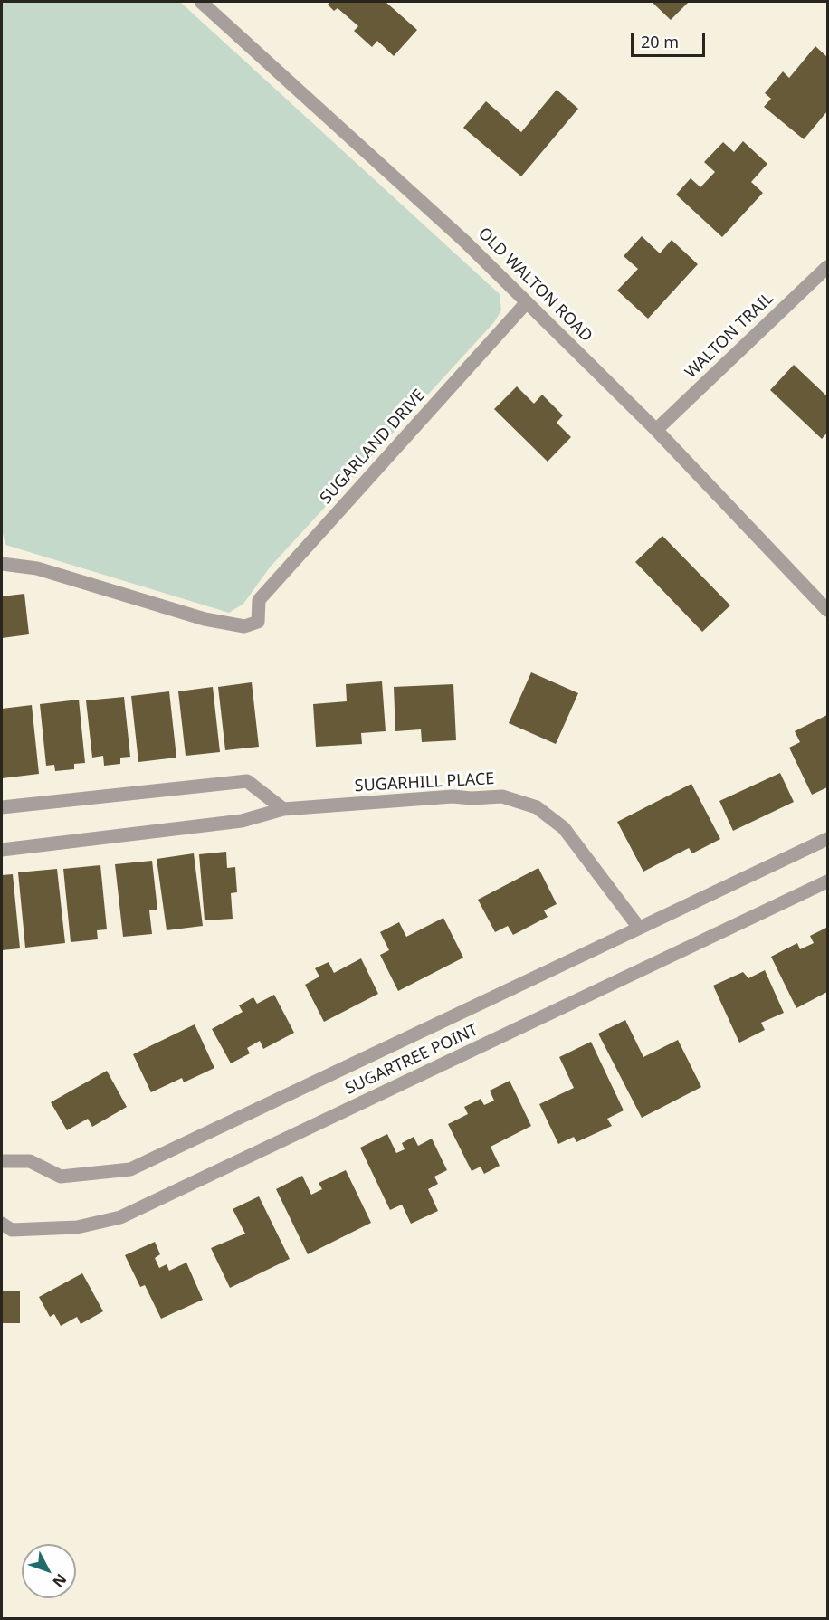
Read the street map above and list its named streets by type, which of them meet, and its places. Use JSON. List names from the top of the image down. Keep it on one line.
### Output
{"streets":{"street":["OLD WALTON ROAD","WALTON TRAIL","SUGARLAND DRIVE","SUGARHILL PLACE","SUGARTREE POINT"]},"crossings":[["OLD WALTON ROAD","WALTON TRAIL"],["OLD WALTON ROAD","SUGARLAND DRIVE"],["SUGARHILL PLACE","SUGARTREE POINT"]],"scale_bar":"20 m","north":"bottom right"}
